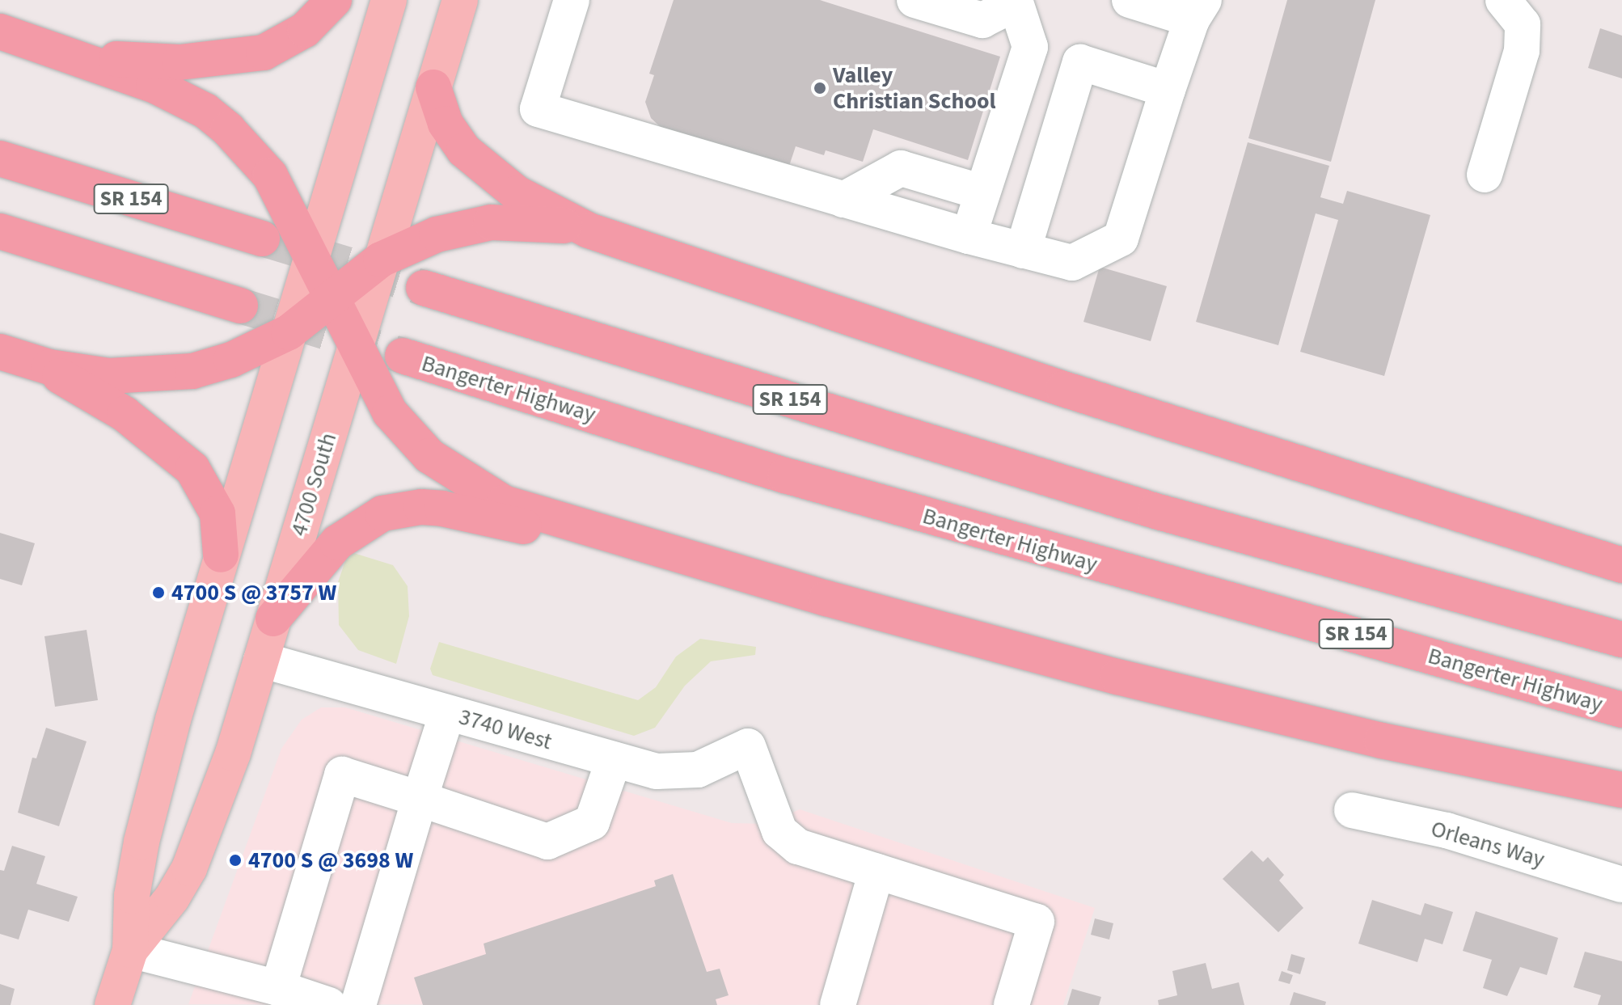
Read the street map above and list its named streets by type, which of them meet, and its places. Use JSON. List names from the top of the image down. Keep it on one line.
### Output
{"streets":{"highway":["SR 154","Bangerter Highway"],"main road":["4700 South"],"street":["3740 West","Orleans Way"]},"crossings":[["4700 South","3740 West"]],"places":["Valley Christian School","4700 S @ 3757 W","4700 S @ 3698 W"]}
